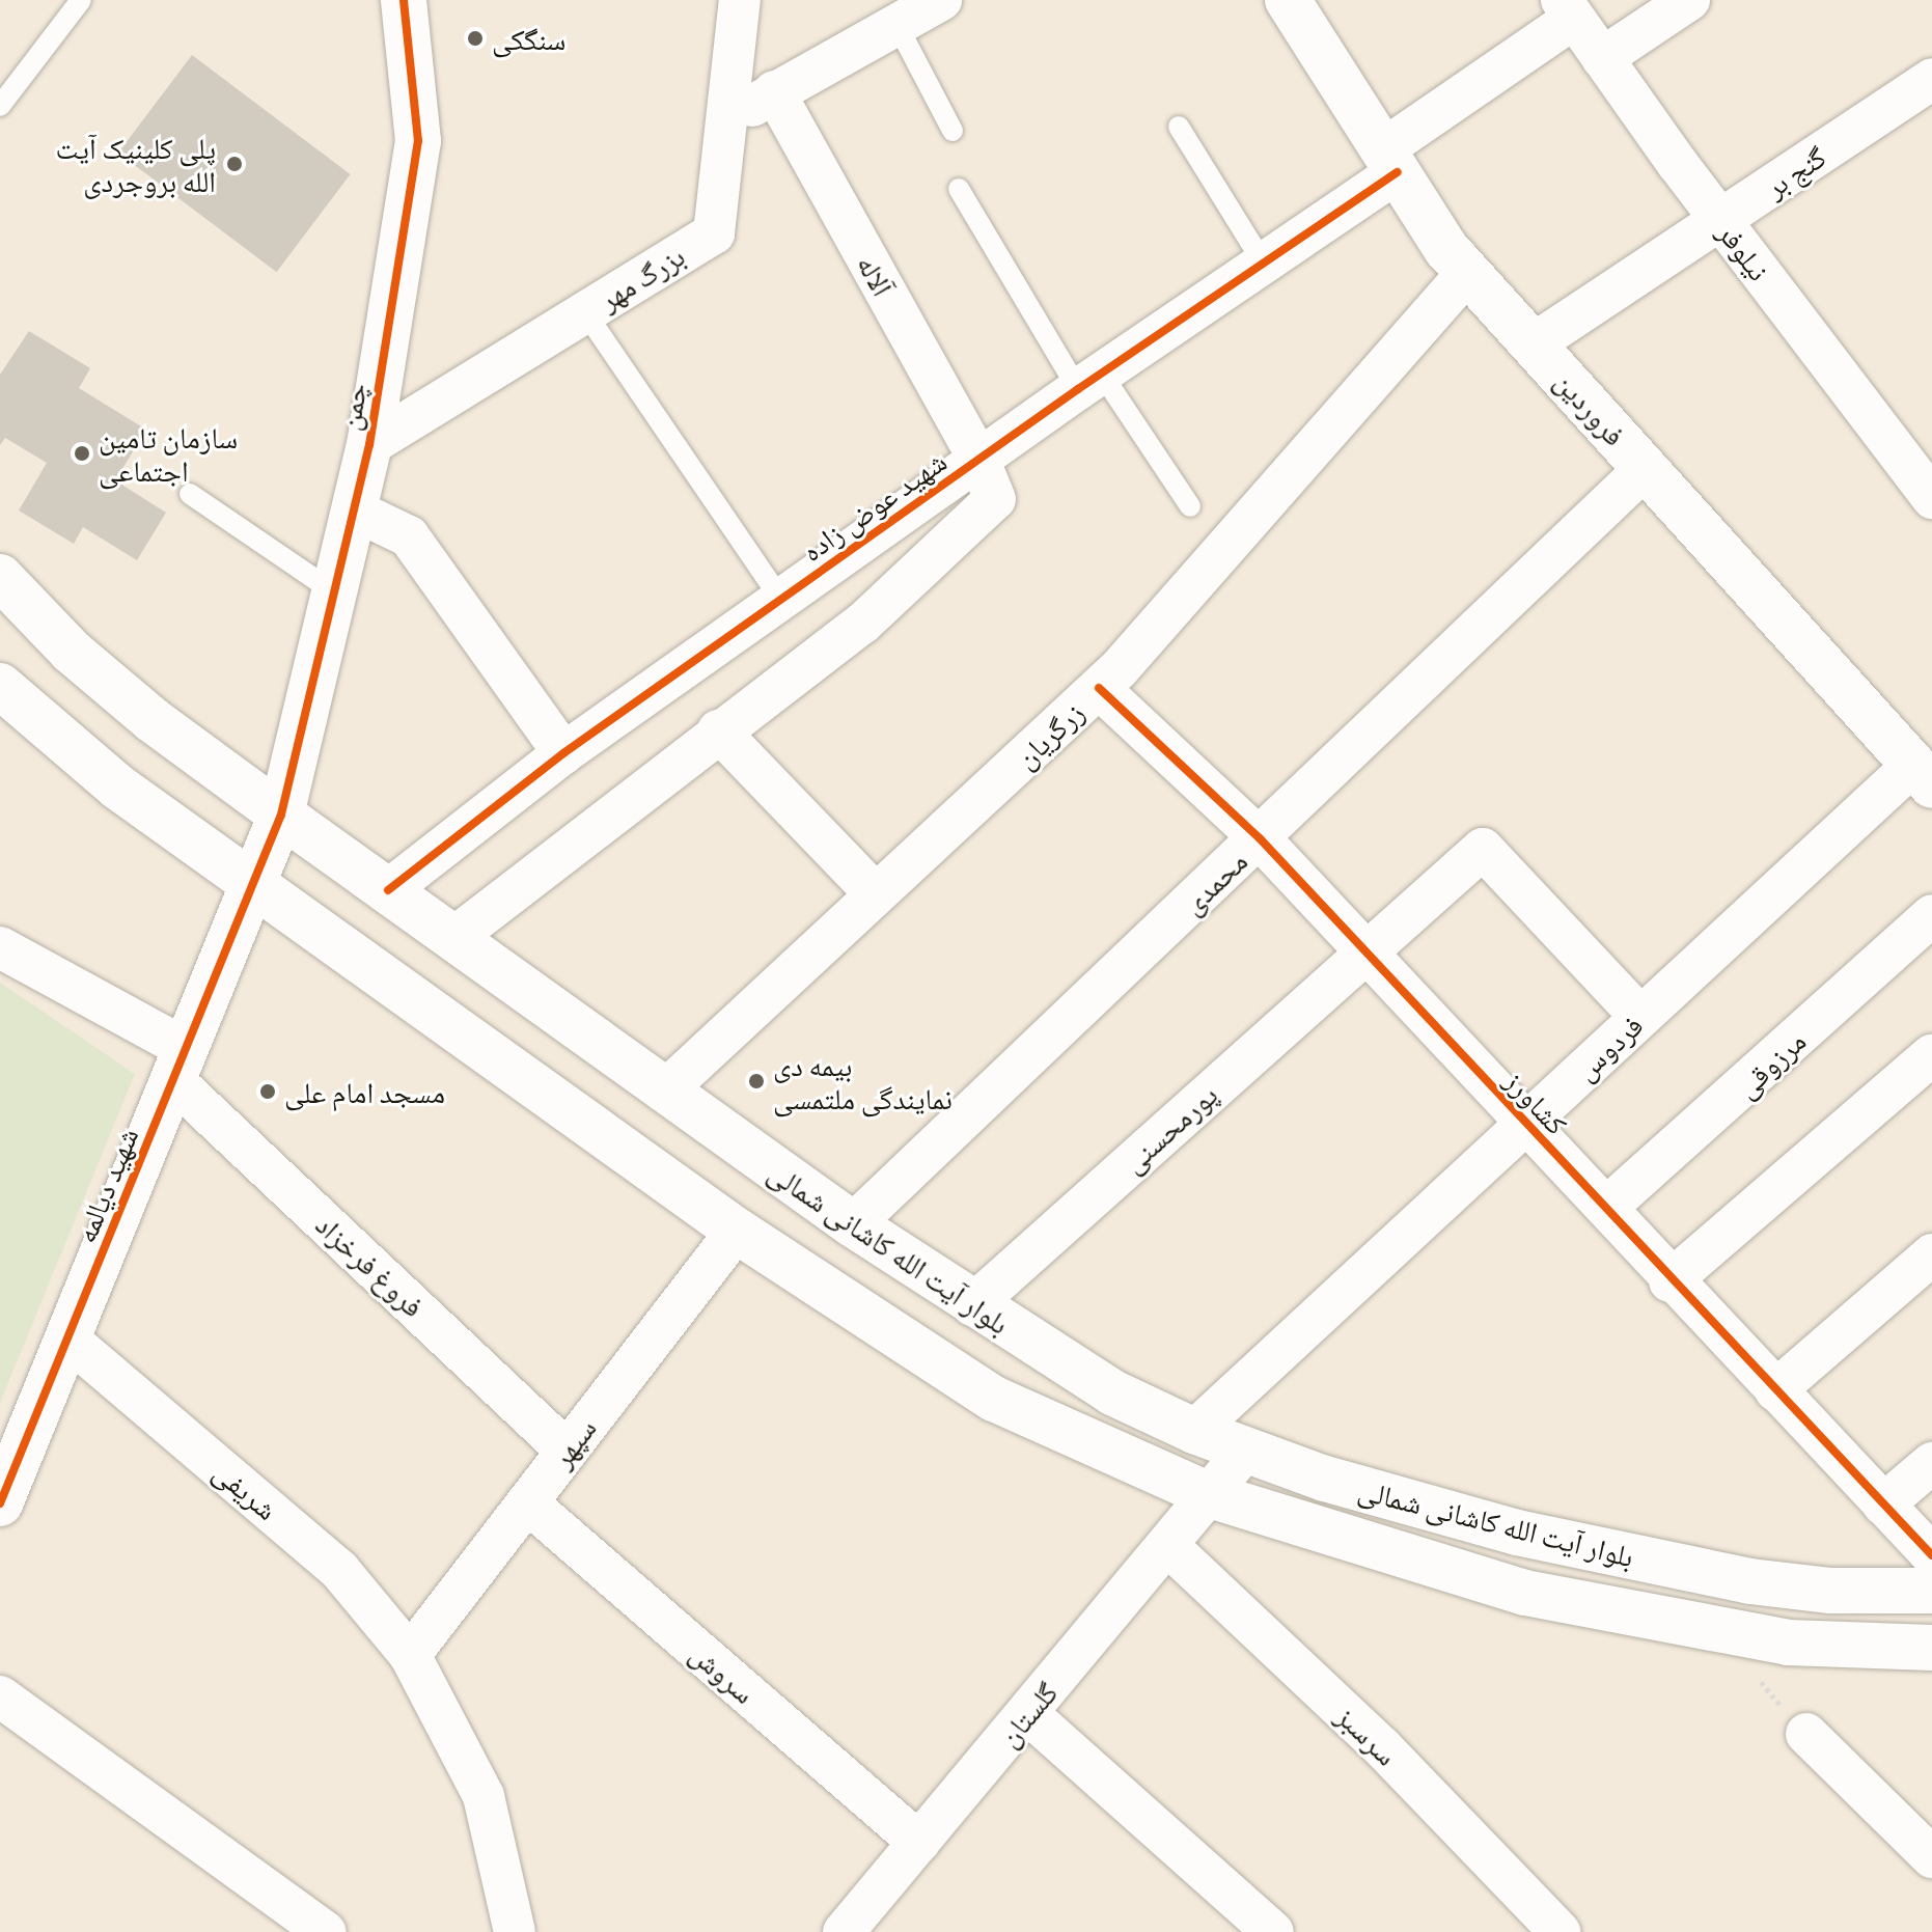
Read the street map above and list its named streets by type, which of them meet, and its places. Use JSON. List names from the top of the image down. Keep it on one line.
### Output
{"streets":{"main road":["چمن","فروردین","شهید دیالمه","بلوار آیت الله کاشانی شمالی"],"street":["گنج بر","نیلوفر","آلاله","بزرگ مهر","شهید عوض زاده","زرگریان","محمدی","فردوس","مرزوقی","کشاورز","پورمحسنی","فروغ فرخزاد","سپهر","شریفی","سروش","گلستان","سرسبز"]},"crossings":[["گنج بر","نیلوفر"],["گنج بر","فروردین"],["نیلوفر","شهید عوض زاده"],["آلاله","شهید عوض زاده"],["بزرگ مهر","چمن"],["چمن","شهید دیالمه"],["چمن","بلوار آیت الله کاشانی شمالی"],["فروردین","شهید عوض زاده"],["فروردین","زرگریان"],["فروردین","محمدی"],["فروردین","فردوس"],["شهید عوض زاده","بلوار آیت الله کاشانی شمالی"],["زرگریان","کشاورز"],["زرگریان","بلوار آیت الله کاشانی شمالی"],["محمدی","کشاورز"],["محمدی","بلوار آیت الله کاشانی شمالی"],["فردوس","کشاورز"],["فردوس","پورمحسنی"],["فردوس","بلوار آیت الله کاشانی شمالی"],["مرزوقی","کشاورز"],["کشاورز","پورمحسنی"],["پورمحسنی","بلوار آیت الله کاشانی شمالی"],["شهید دیالمه","بلوار آیت الله کاشانی شمالی"],["شهید دیالمه","فروغ فرخزاد"],["شهید دیالمه","شریفی"],["بلوار آیت الله کاشانی شمالی","سپهر"],["بلوار آیت الله کاشانی شمالی","گلستان"],["فروغ فرخزاد","سپهر"],["سپهر","شریفی"],["سپهر","سروش"],["سروش","گلستان"],["گلستان","سرسبز"]],"places":["سنگکی","پلی کلینیک آیت الله بروجردی","سازمان تامین اجتماعی","بیمه دی نمایندگی ملتمسی","مسجد امام علی"]}
